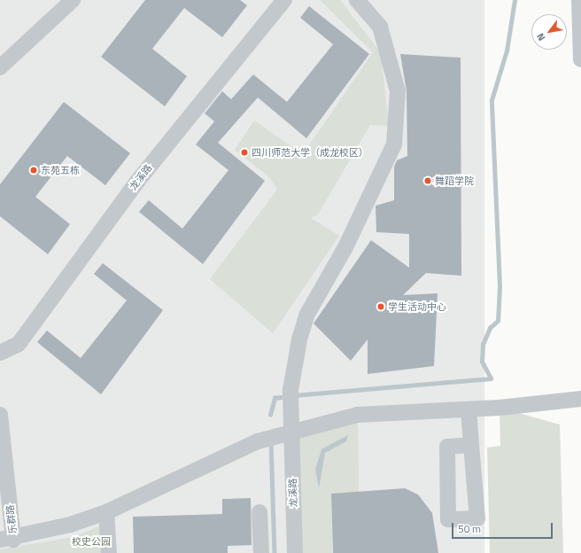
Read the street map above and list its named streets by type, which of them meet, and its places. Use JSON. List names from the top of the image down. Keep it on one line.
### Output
{"streets":{"street":["龙溪路","乐群路"]},"parks":["校史公园"],"places":["四川师范大学（成龙校区）","东苑五栋","舞蹈学院","学生活动中心"],"scale_bar":"50 m","north":"bottom left"}
